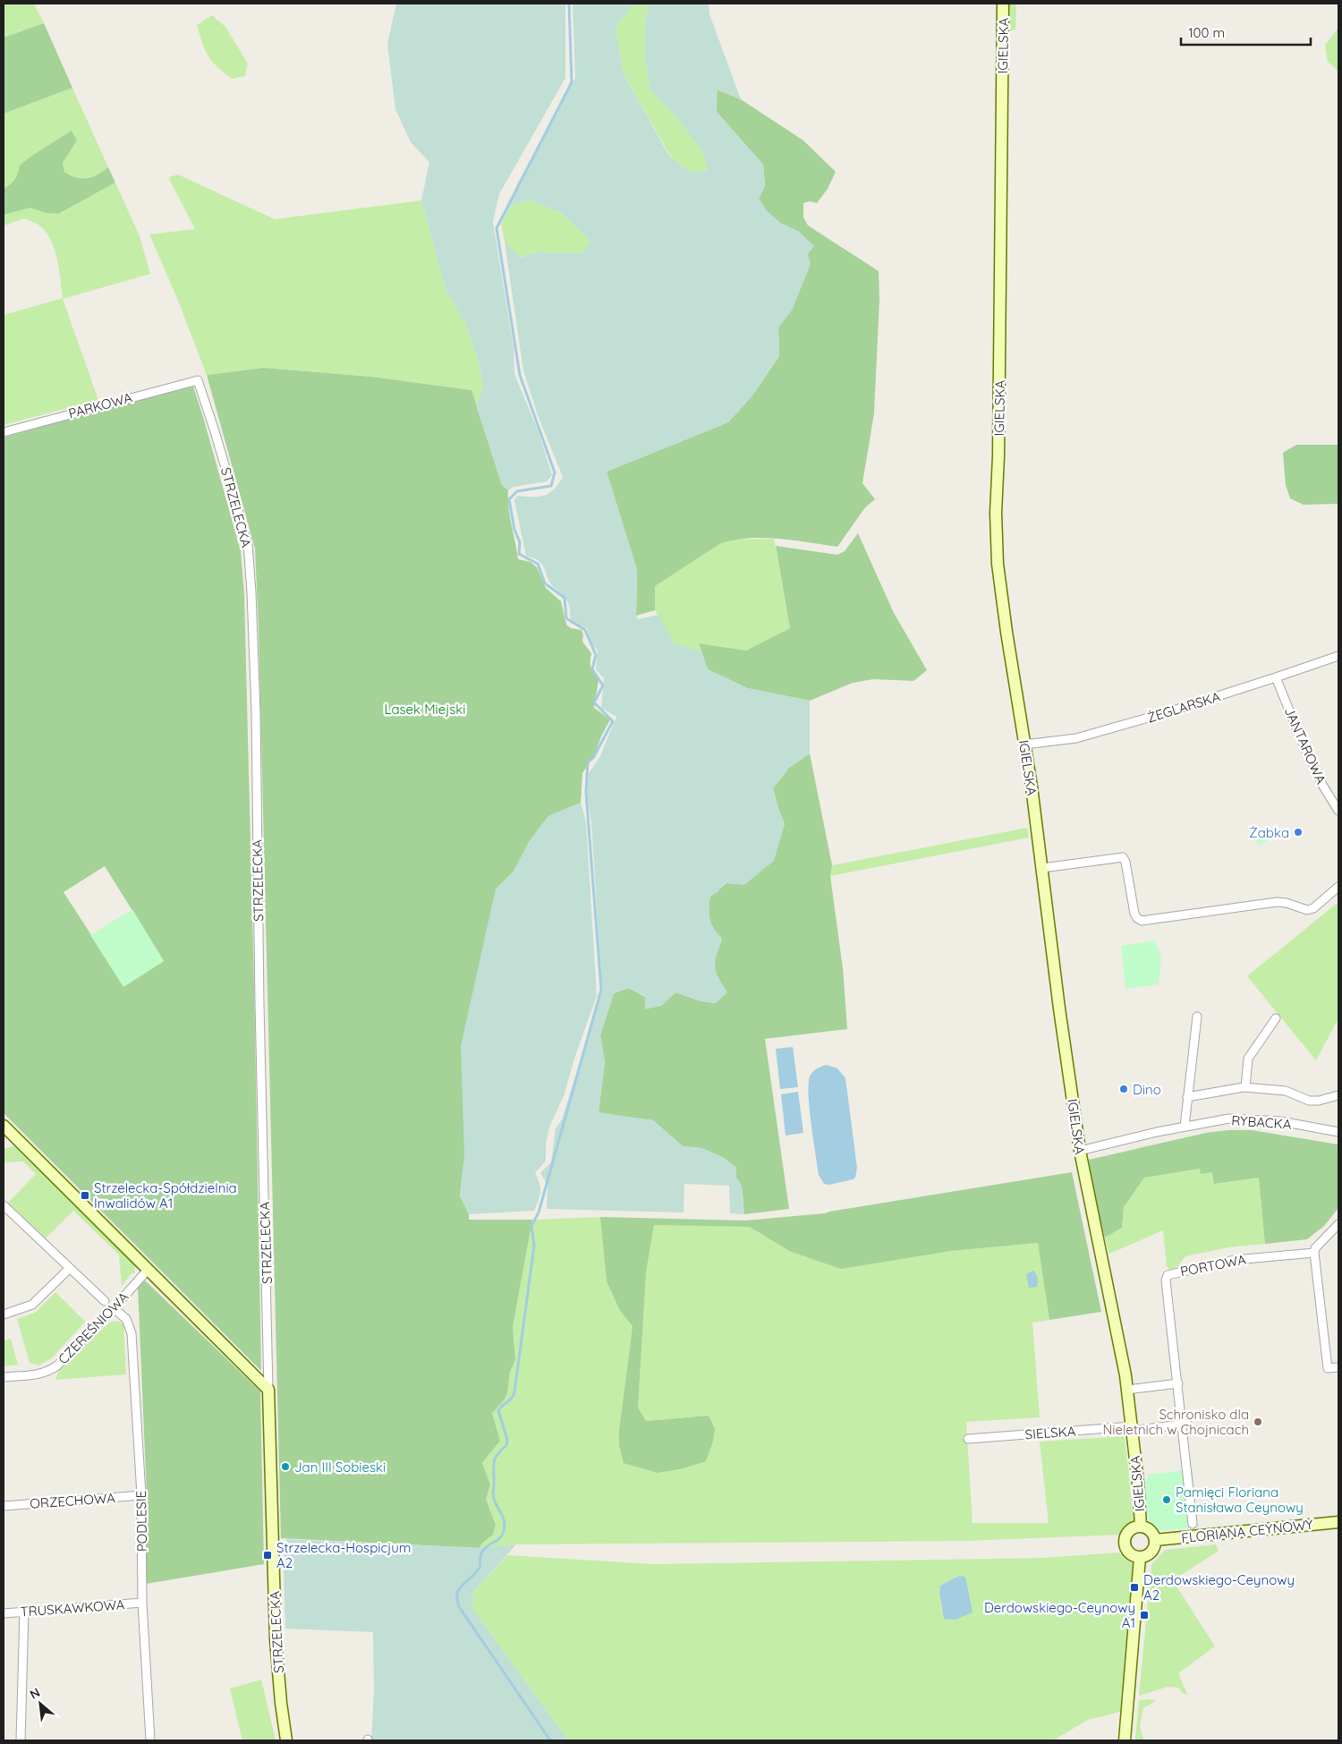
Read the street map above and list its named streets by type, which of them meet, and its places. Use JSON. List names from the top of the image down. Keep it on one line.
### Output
{"streets":{"street":["IGIELSKA","PARKOWA","STRZELECKA","ŻEGLARSKA","JANTAROWA","RYBACKA","PORTOWA","CZEREŚNIOWA","SIELSKA","ORZECHOWA","PODLESIE","FLORIANA CEYNOWY","TRUSKAWKOWA"]},"crossings":[["IGIELSKA","ŻEGLARSKA"],["IGIELSKA","RYBACKA"],["IGIELSKA","SIELSKA"],["IGIELSKA","FLORIANA CEYNOWY"],["PARKOWA","STRZELECKA"],["ŻEGLARSKA","JANTAROWA"],["CZEREŚNIOWA","PODLESIE"],["ORZECHOWA","PODLESIE"],["PODLESIE","TRUSKAWKOWA"]],"parks":["Lasek Miejski"],"places":{"other":["Żabka","Dino","Schronisko dla Nieletnich w Chojnicach","Jan III Sobieski","Pamięci Floriana Stanisława Ceynowy"],"transit":["Strzelecka-Spółdzielnia Inwalidów A1","Strzelecka-Hospicjum A2","Derdowskiego-Ceynowy A2","Derdowskiego-Ceynowy A1"]},"scale_bar":"100 m","north":"top left"}
